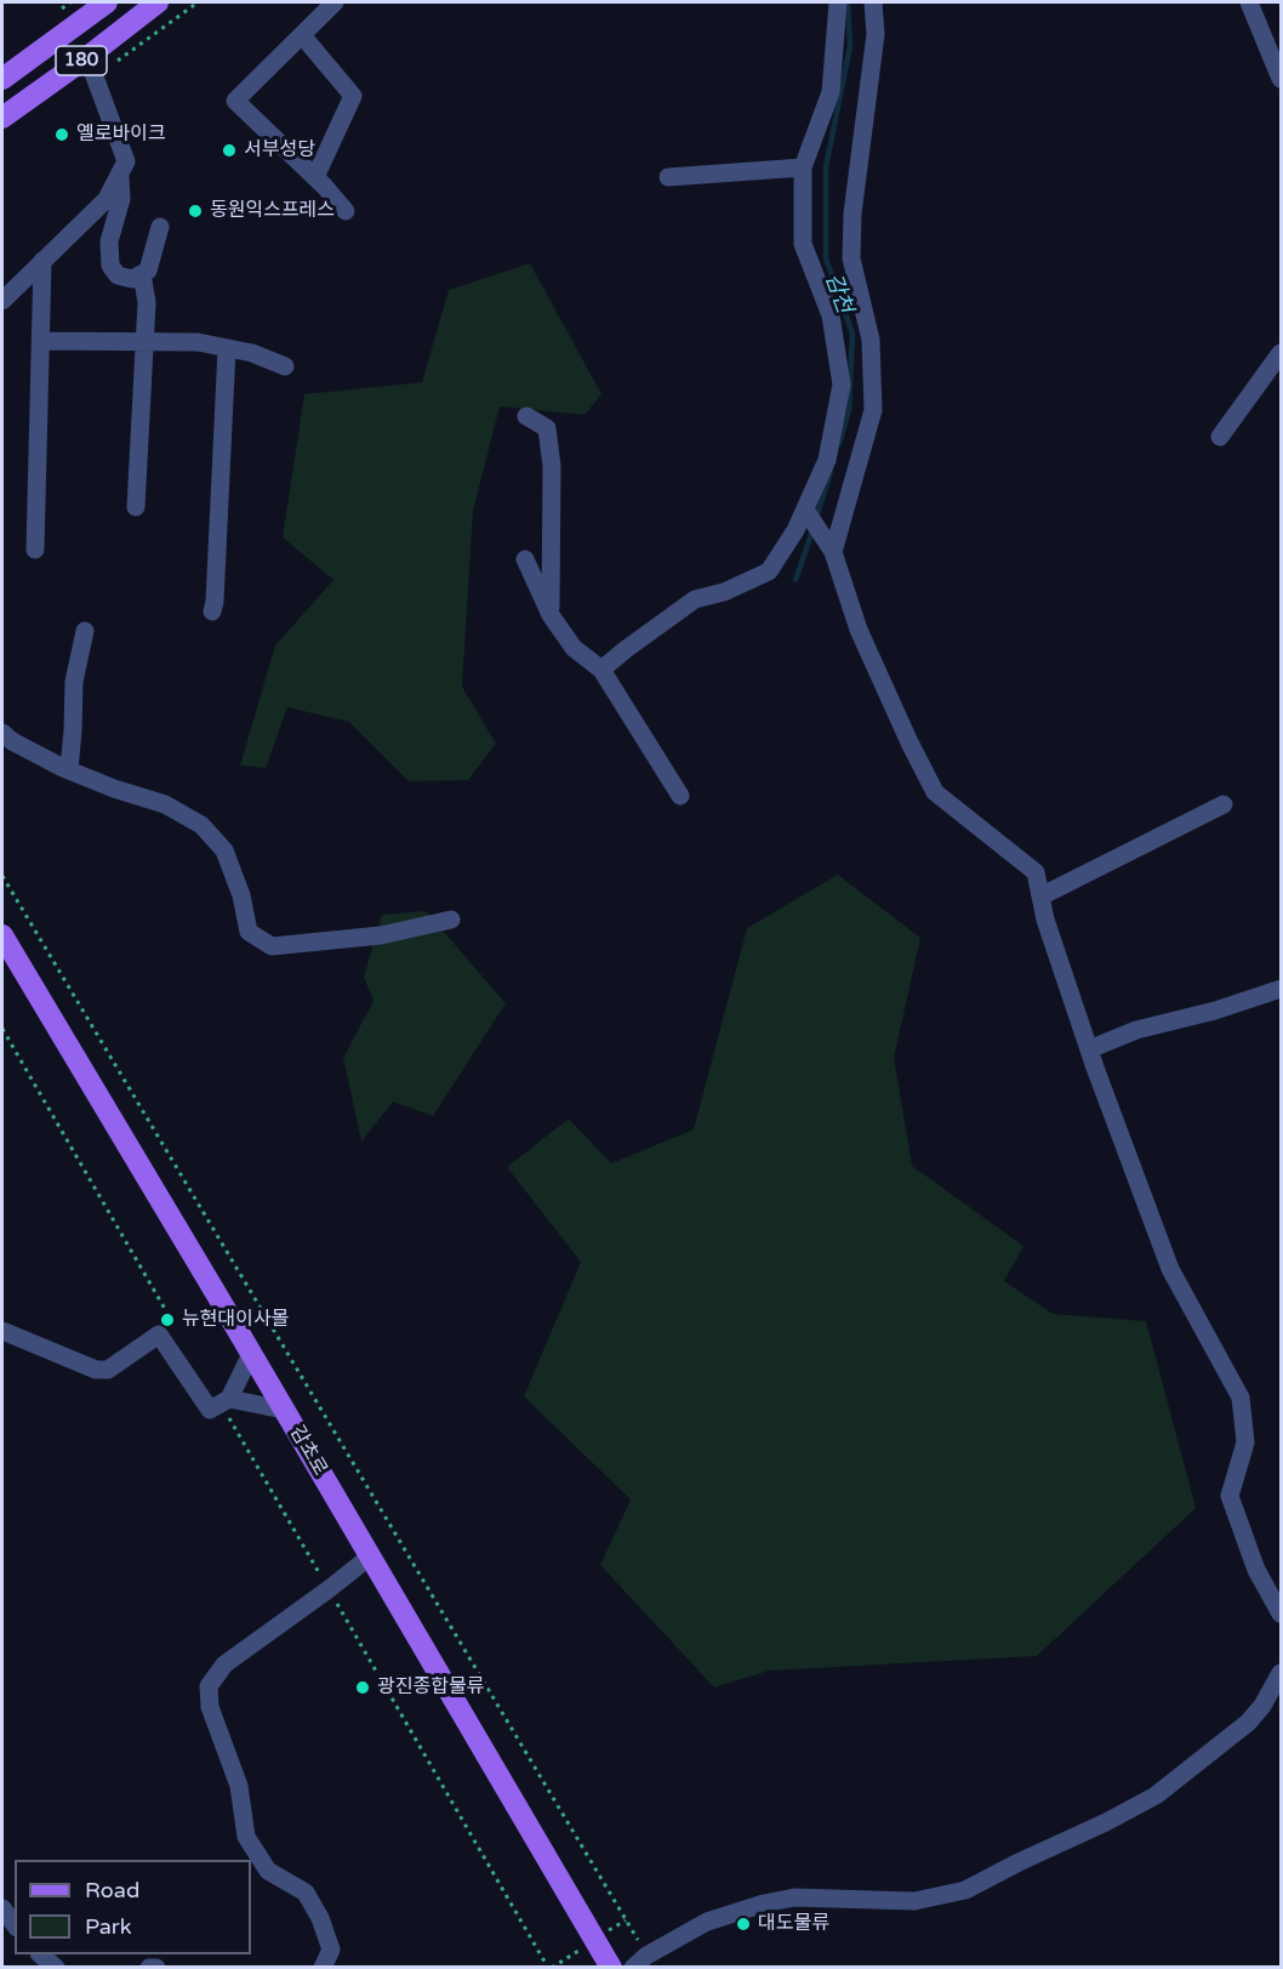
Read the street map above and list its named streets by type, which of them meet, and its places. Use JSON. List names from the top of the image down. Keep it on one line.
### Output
{"streets":{"main road":["180","감초로"]},"water":["감천"],"places":["옐로바이크","서부성당","동원익스프레스","뉴현대이사몰","광진종합물류","대도물류"],"legend":["Road","Park"]}
